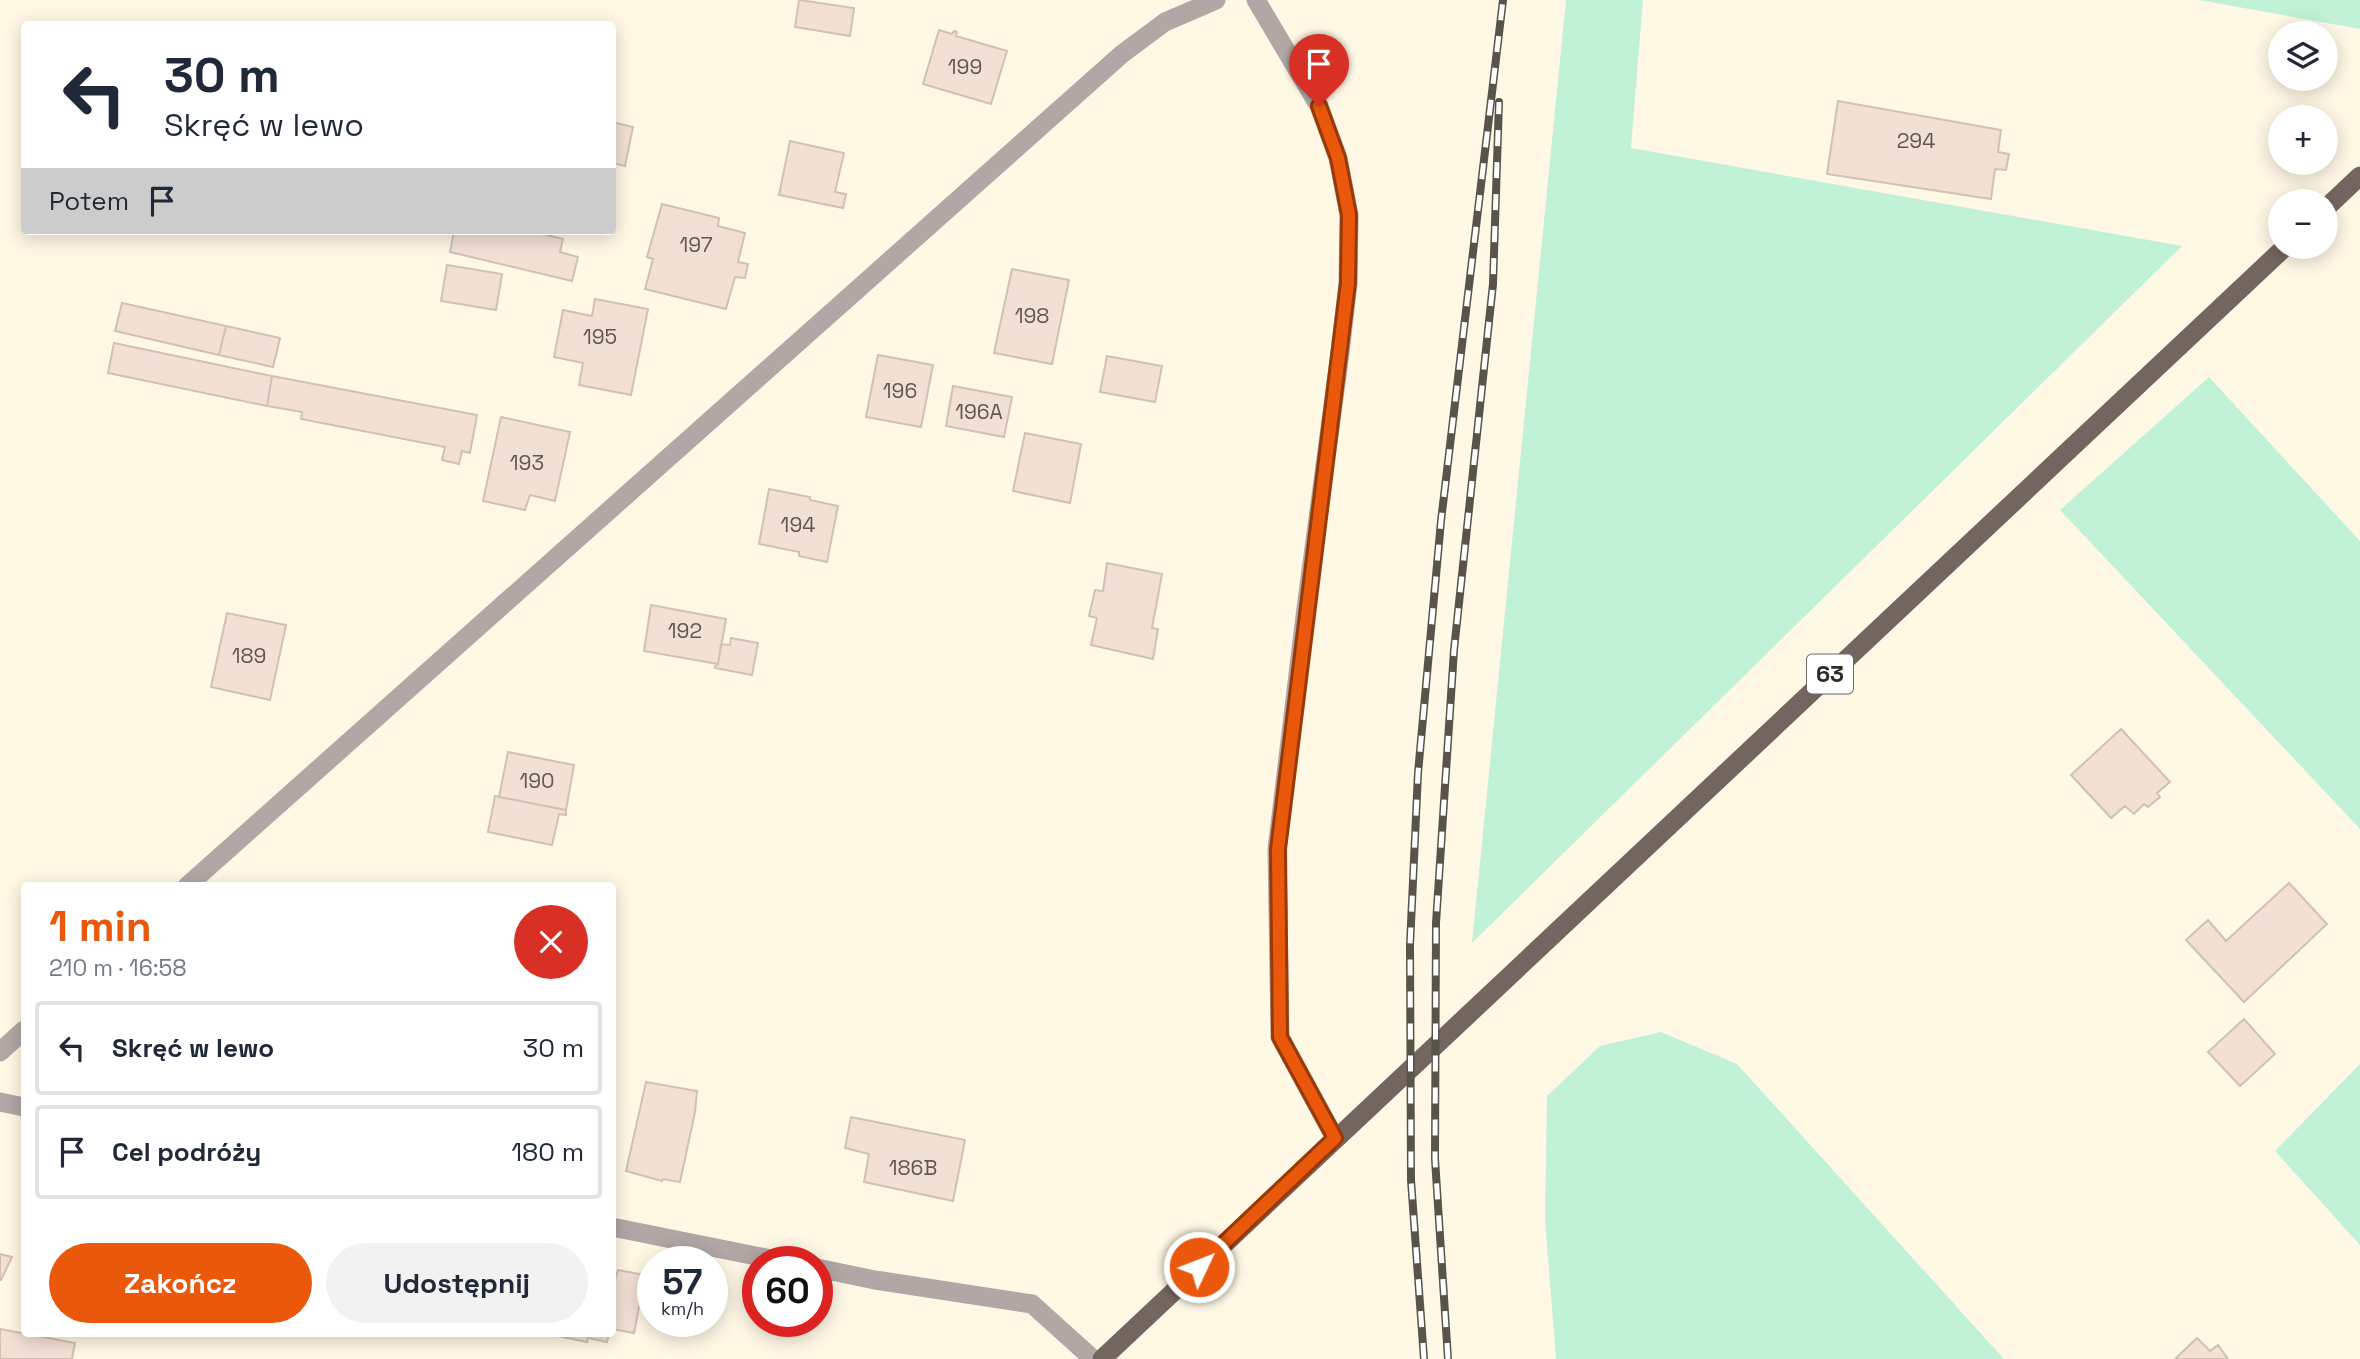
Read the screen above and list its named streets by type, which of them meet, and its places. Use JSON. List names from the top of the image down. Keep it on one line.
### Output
{"streets":{"main road":["63"]},"house_numbers":["199","294","197","198","195","196","196A","193","194","192","189","190","186B"],"page":{"map_buttons":["+","−"],"turn":["30 m","Skręć w lewo"],"then":"Potem","heading":["1 min","210 m · 16:58"],"list":[{"name":"Skręć w lewo","value":"30 m"},{"name":"Cel podróży","value":"180 m"}],"buttons":["Zakończ","Udostępnij"],"speed":"57 km/h","limit":"60"}}
